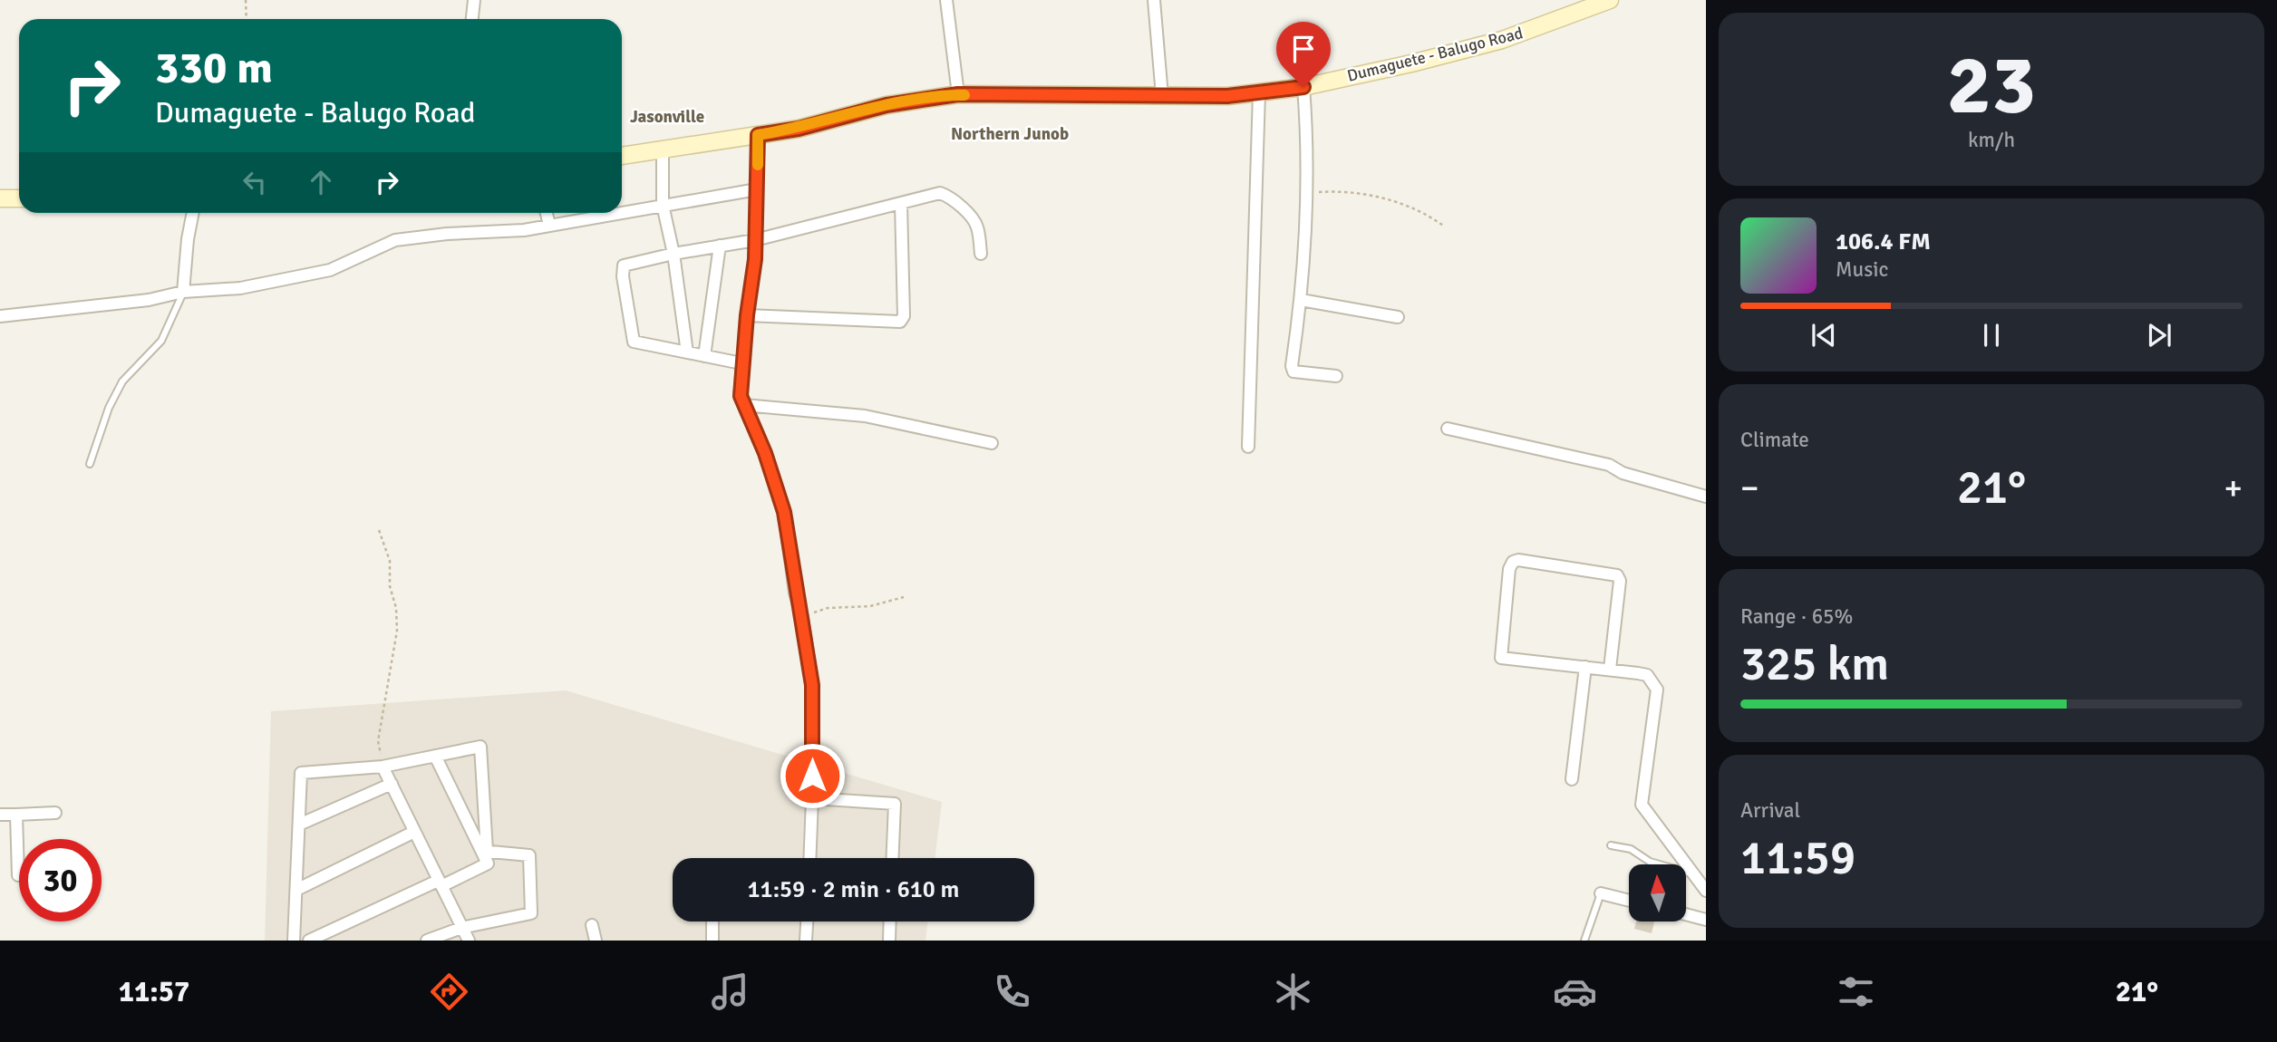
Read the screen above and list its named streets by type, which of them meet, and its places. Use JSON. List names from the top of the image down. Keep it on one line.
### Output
{"streets":{"street":["Dumaguete - Balugo Road"]},"districts":["Jasonville","Northern Junob"],"north":"top","page":{"tile":[["23","km/h"],"Climate",["Range · 65%","325 km"],["Arrival","11:59"]],"turn":["330 m","Dumaguete - Balugo Road"],"song":["106.4 FM","Music"],"heat":["−","21°","+"],"limit":"30","trip":"11:59 · 2 min · 610 m","tabs":["11:57","21°"]}}
